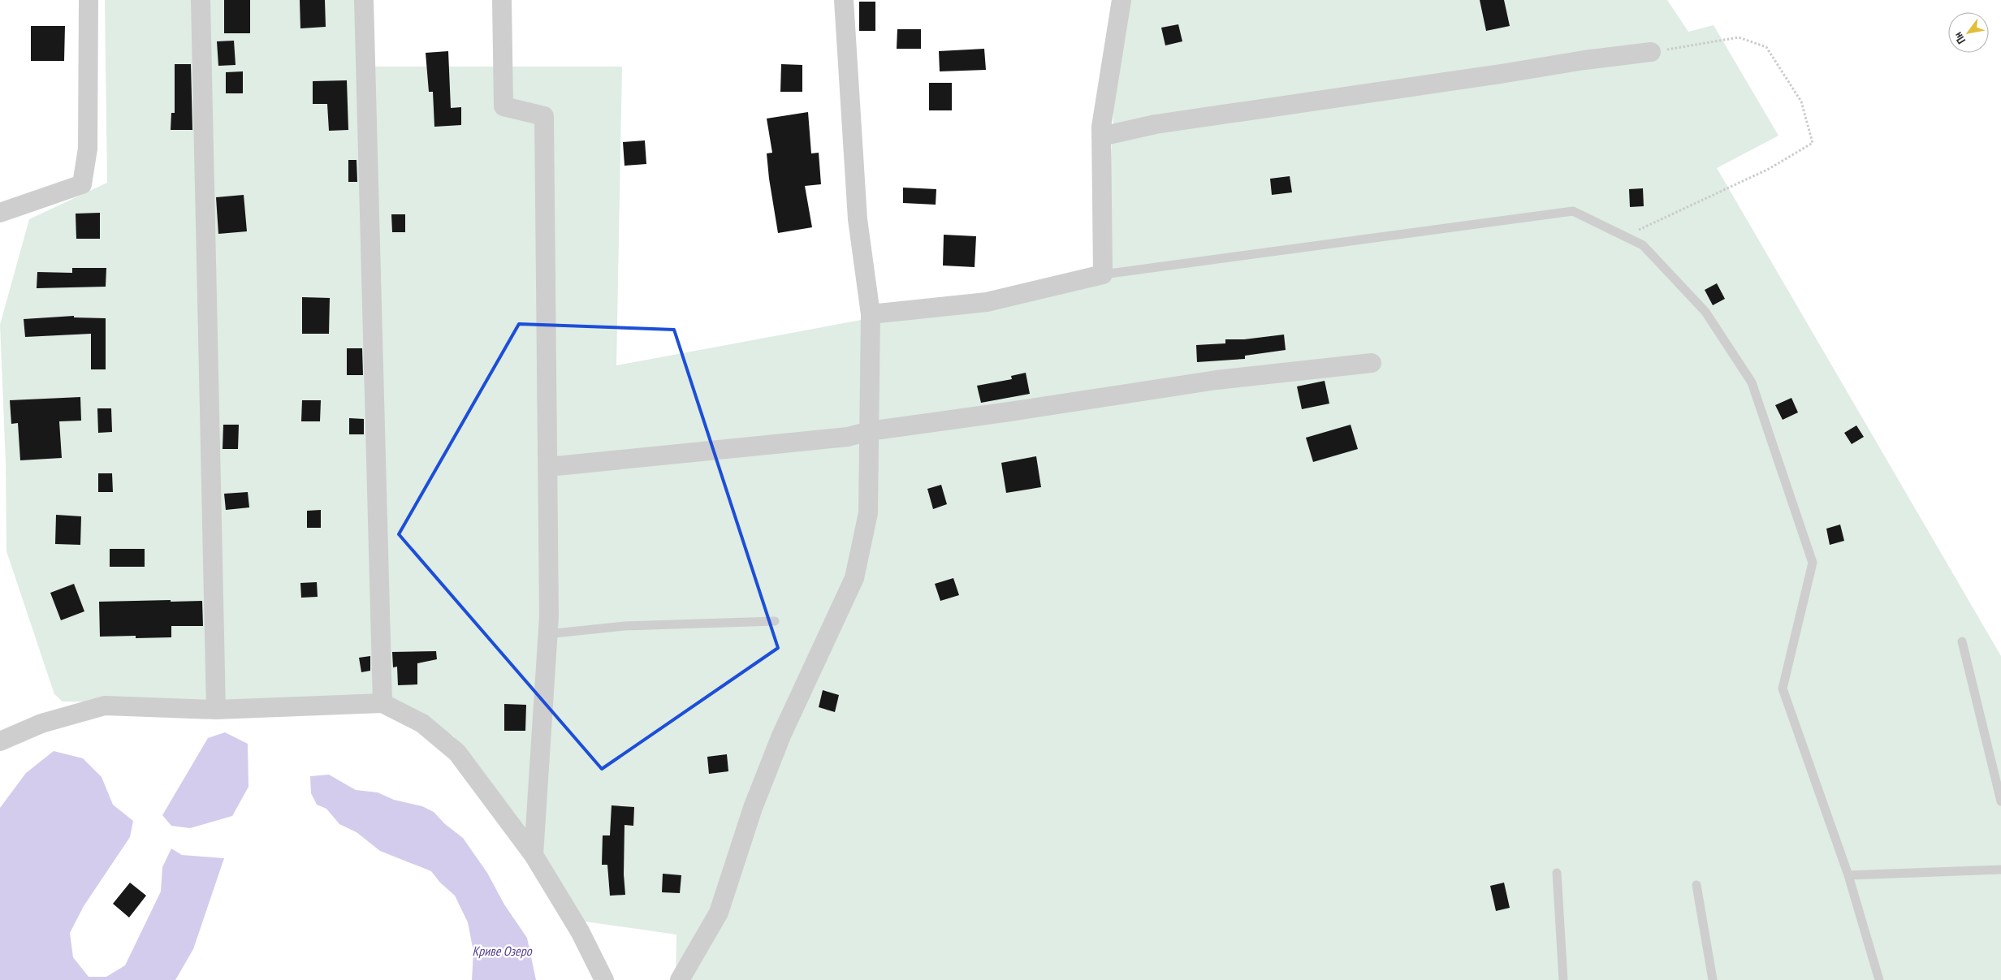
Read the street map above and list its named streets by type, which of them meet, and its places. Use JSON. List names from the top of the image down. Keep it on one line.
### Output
{"water":["Криве Озеро"],"north":"bottom left"}
